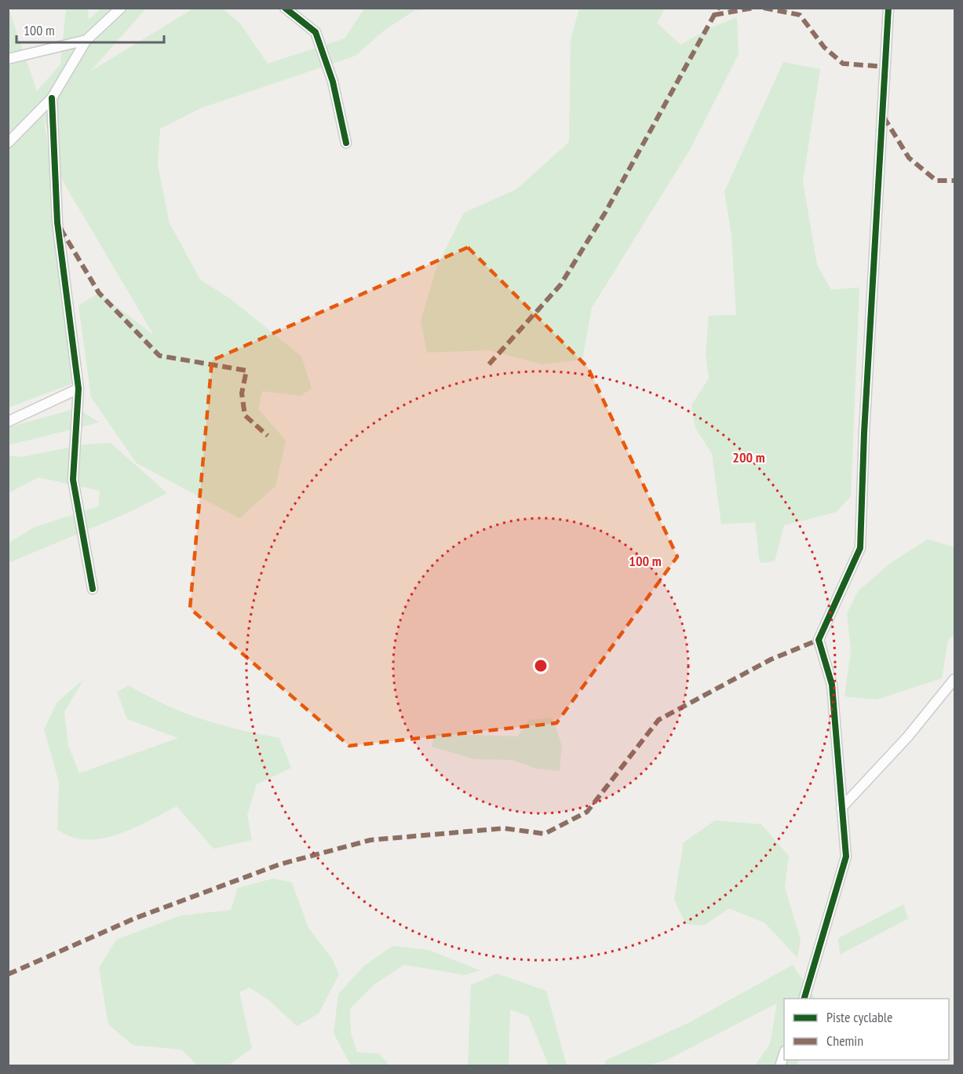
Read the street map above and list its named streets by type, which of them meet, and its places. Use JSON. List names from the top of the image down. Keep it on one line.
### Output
{"legend":["Piste cyclable","Chemin"],"scale_bar":"100 m","rings":["200 m","100 m"]}
